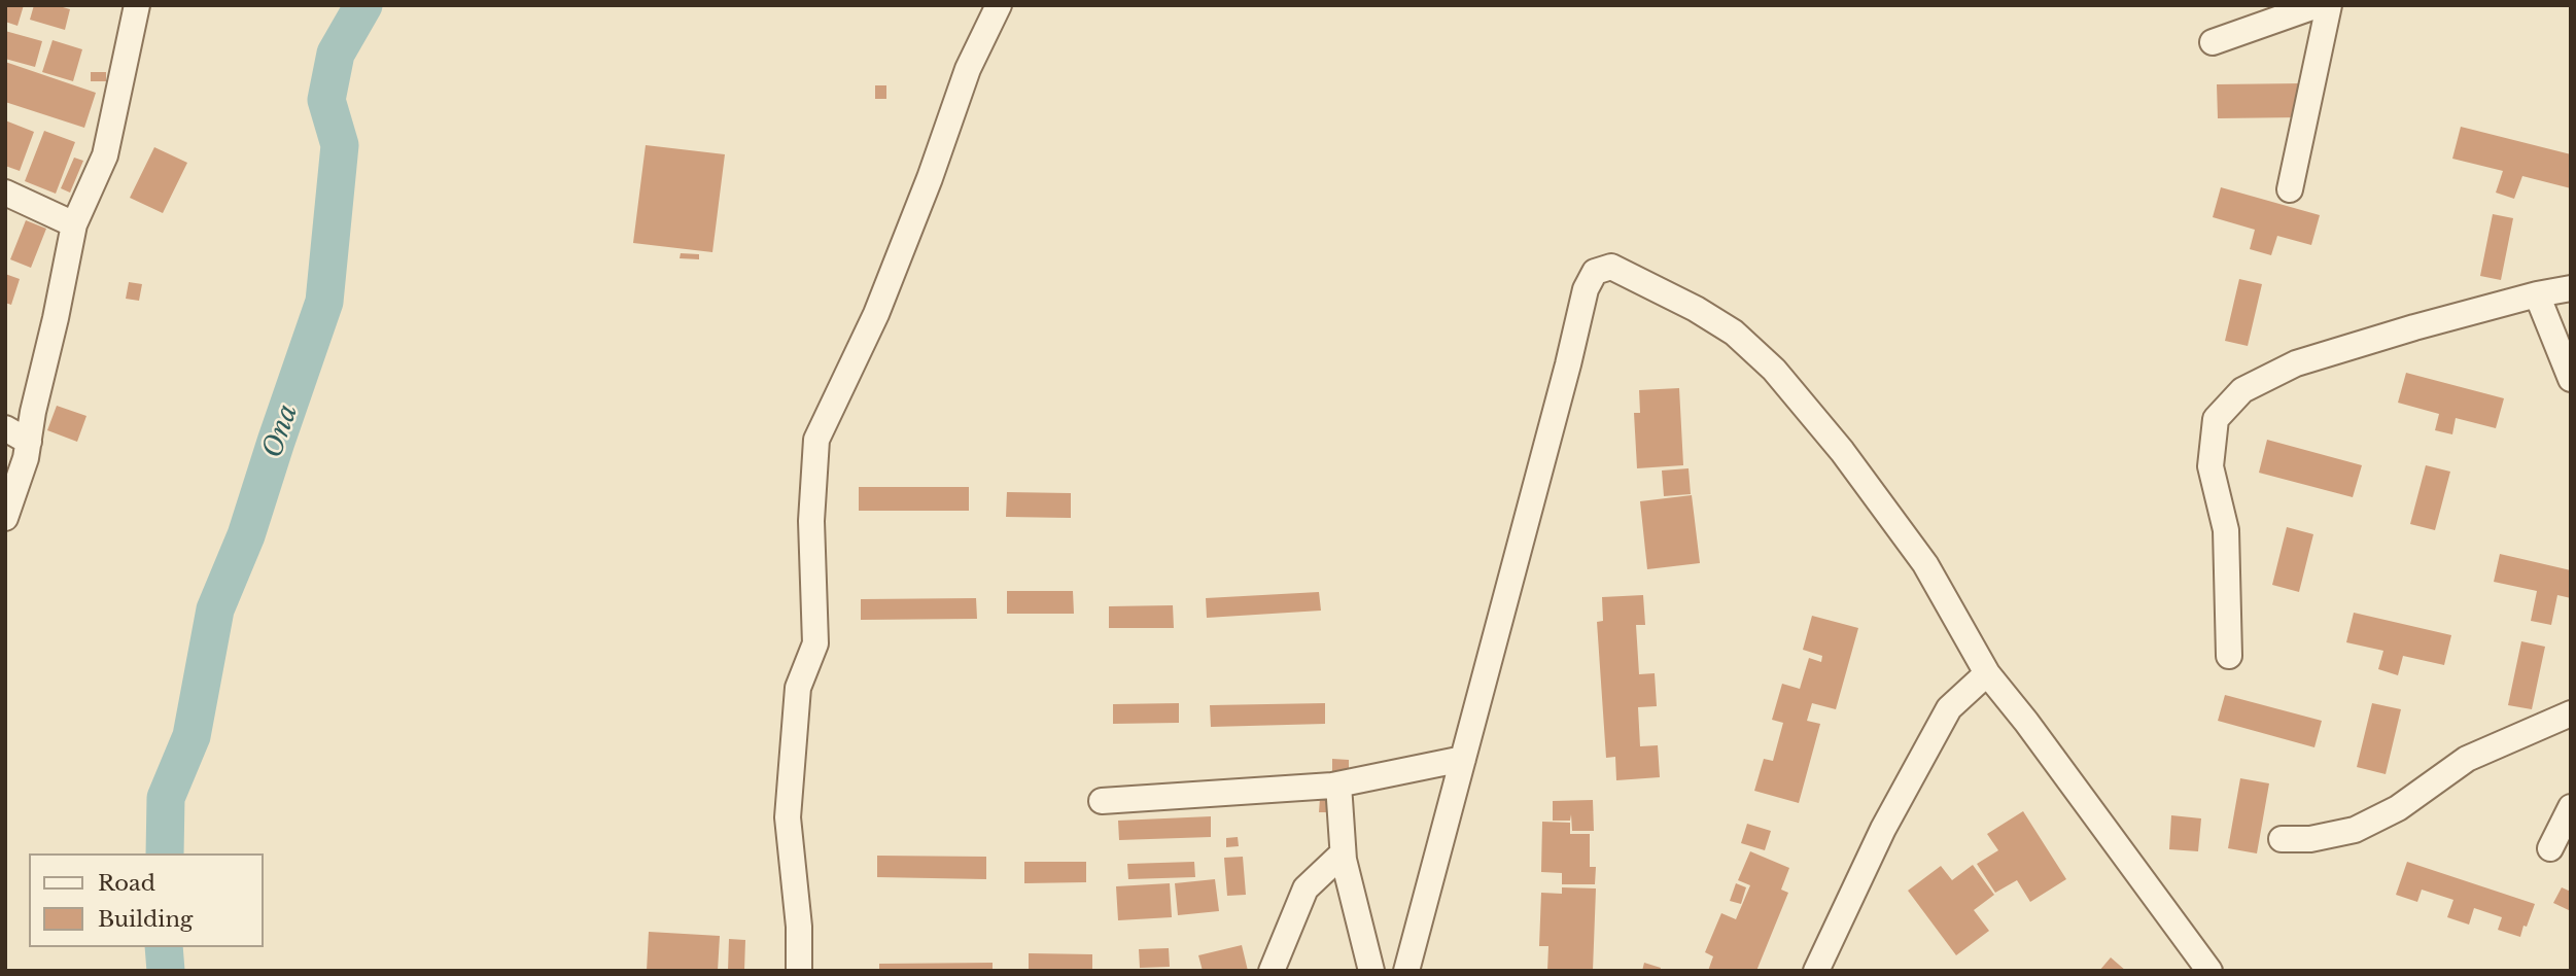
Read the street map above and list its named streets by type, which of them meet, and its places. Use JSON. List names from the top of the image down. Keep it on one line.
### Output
{"water":["Ona"],"legend":["Road","Building"]}
